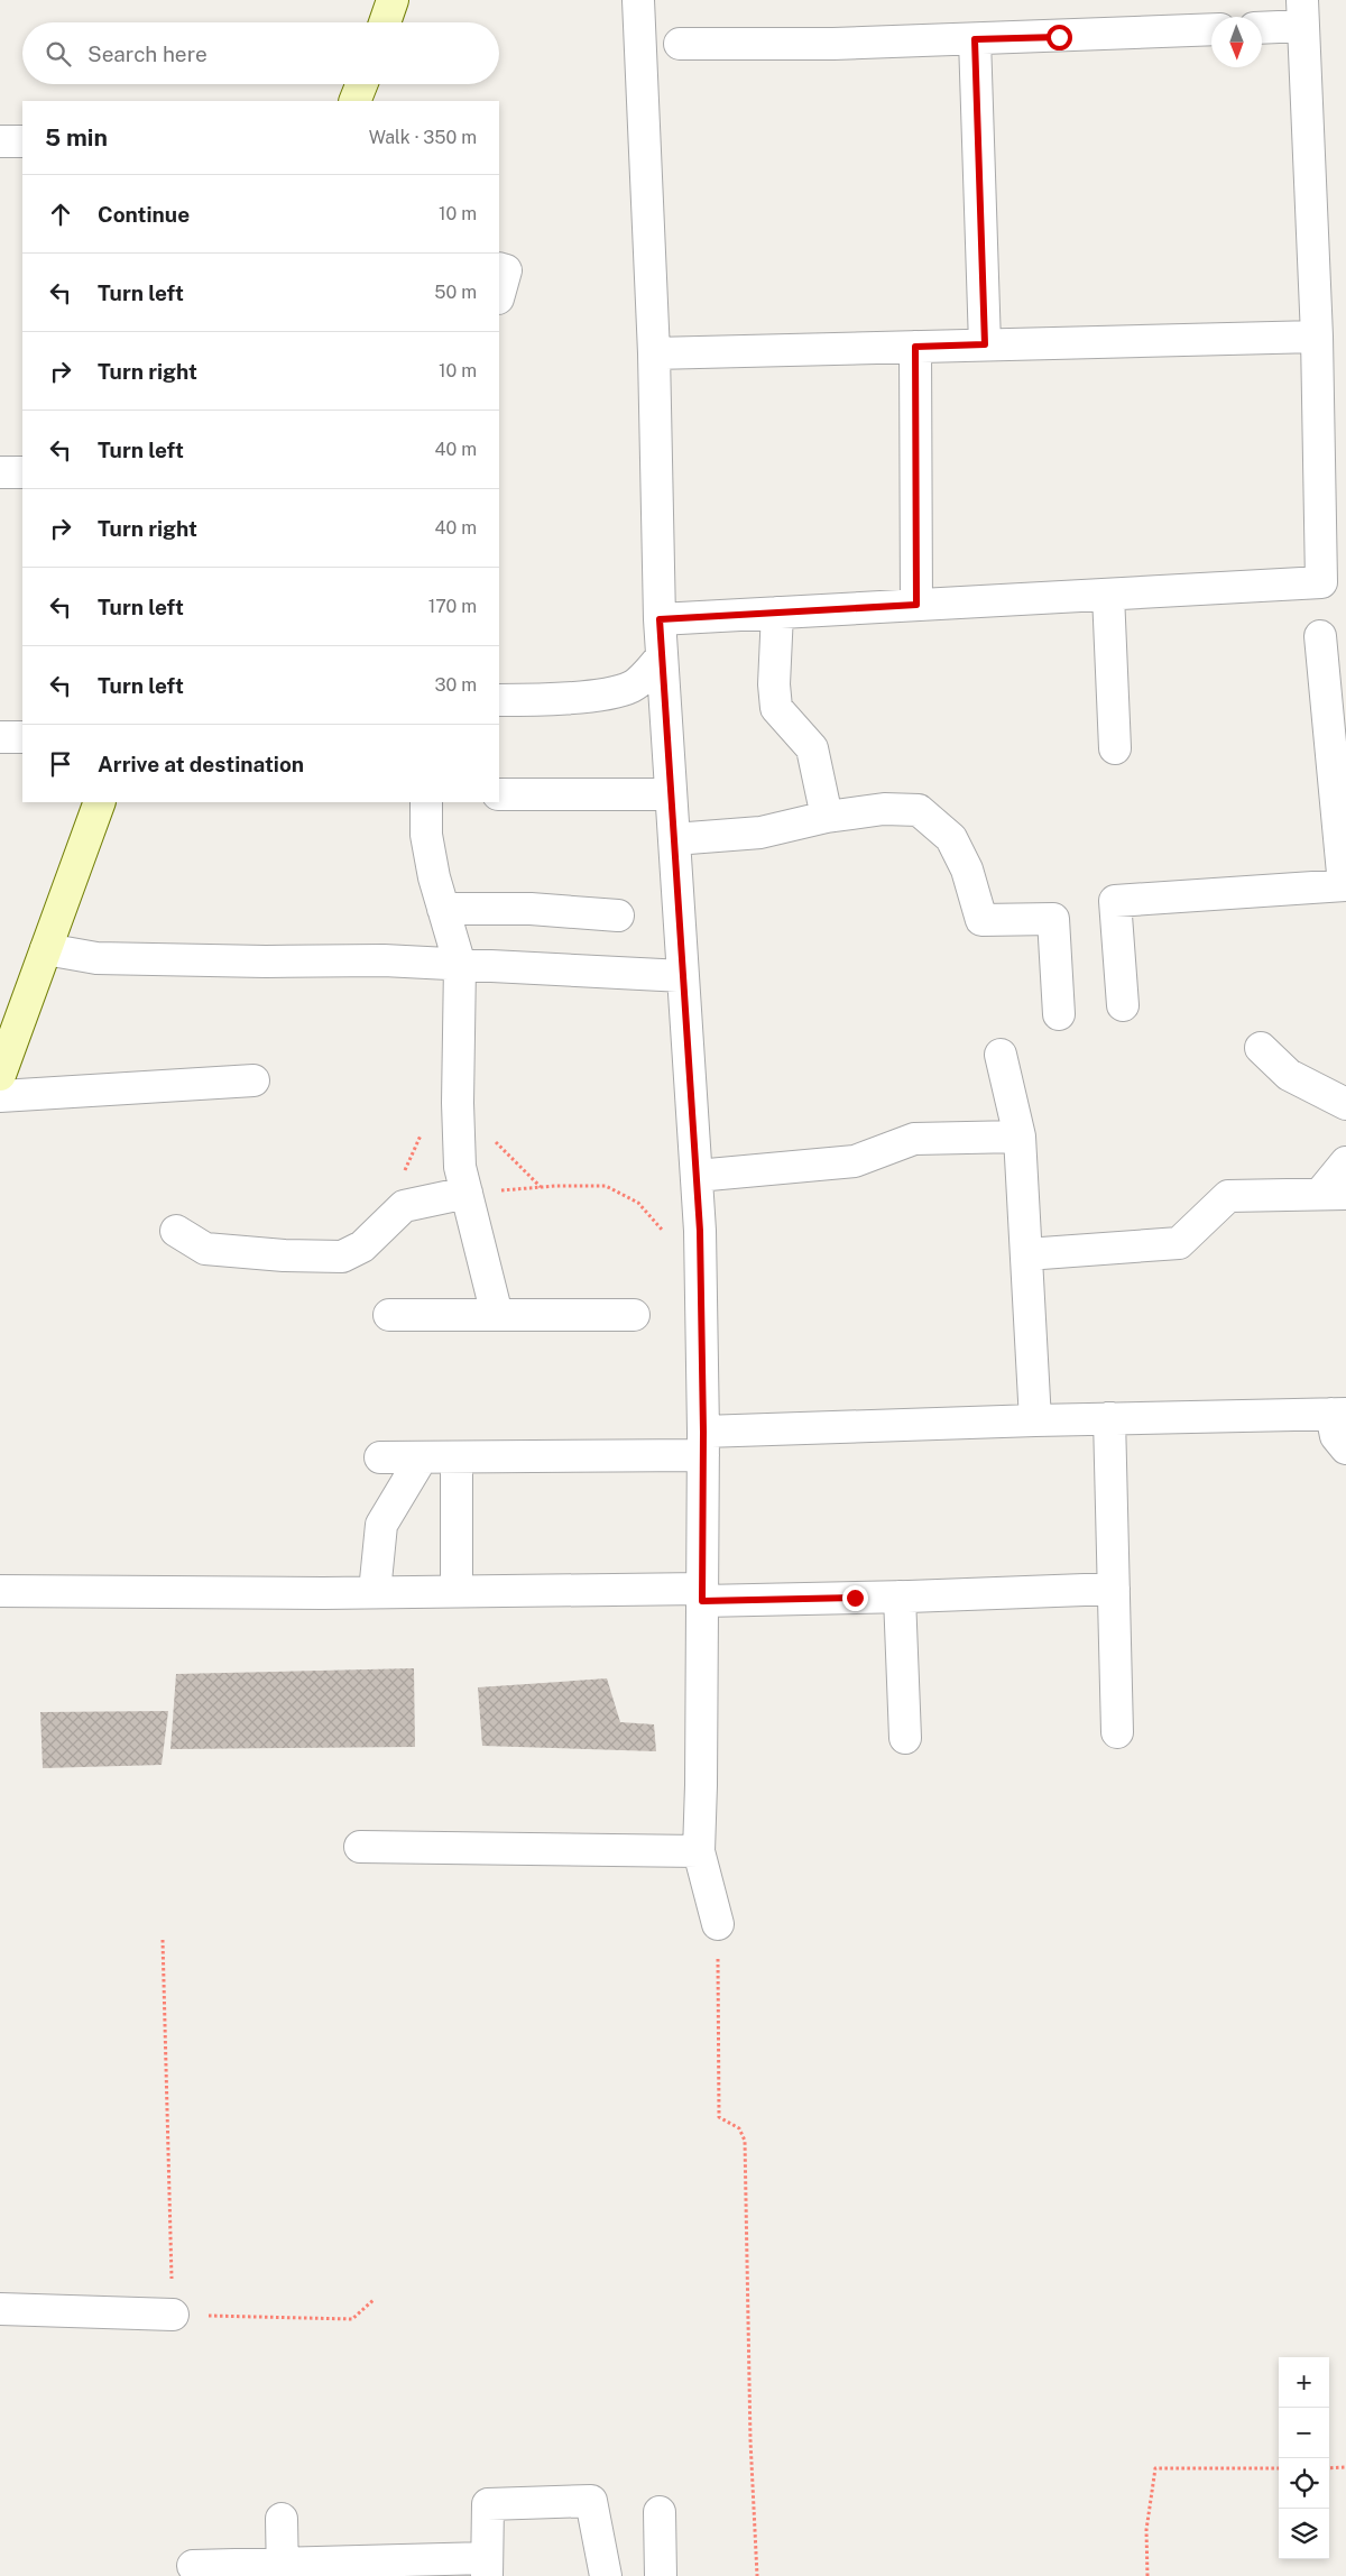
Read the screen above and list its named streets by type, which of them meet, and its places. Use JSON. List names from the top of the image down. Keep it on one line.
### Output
{"north":"bottom","page":{"search":"Search here","heading":["5 min","Walk · 350 m"],"list":[["Continue","10 m"],["Turn left","50 m"],["Turn right","10 m"],["Turn left","40 m"],["Turn right","40 m"],["Turn left","170 m"],["Turn left","30 m"],"Arrive at destination"],"map_buttons":["+","−"]}}
